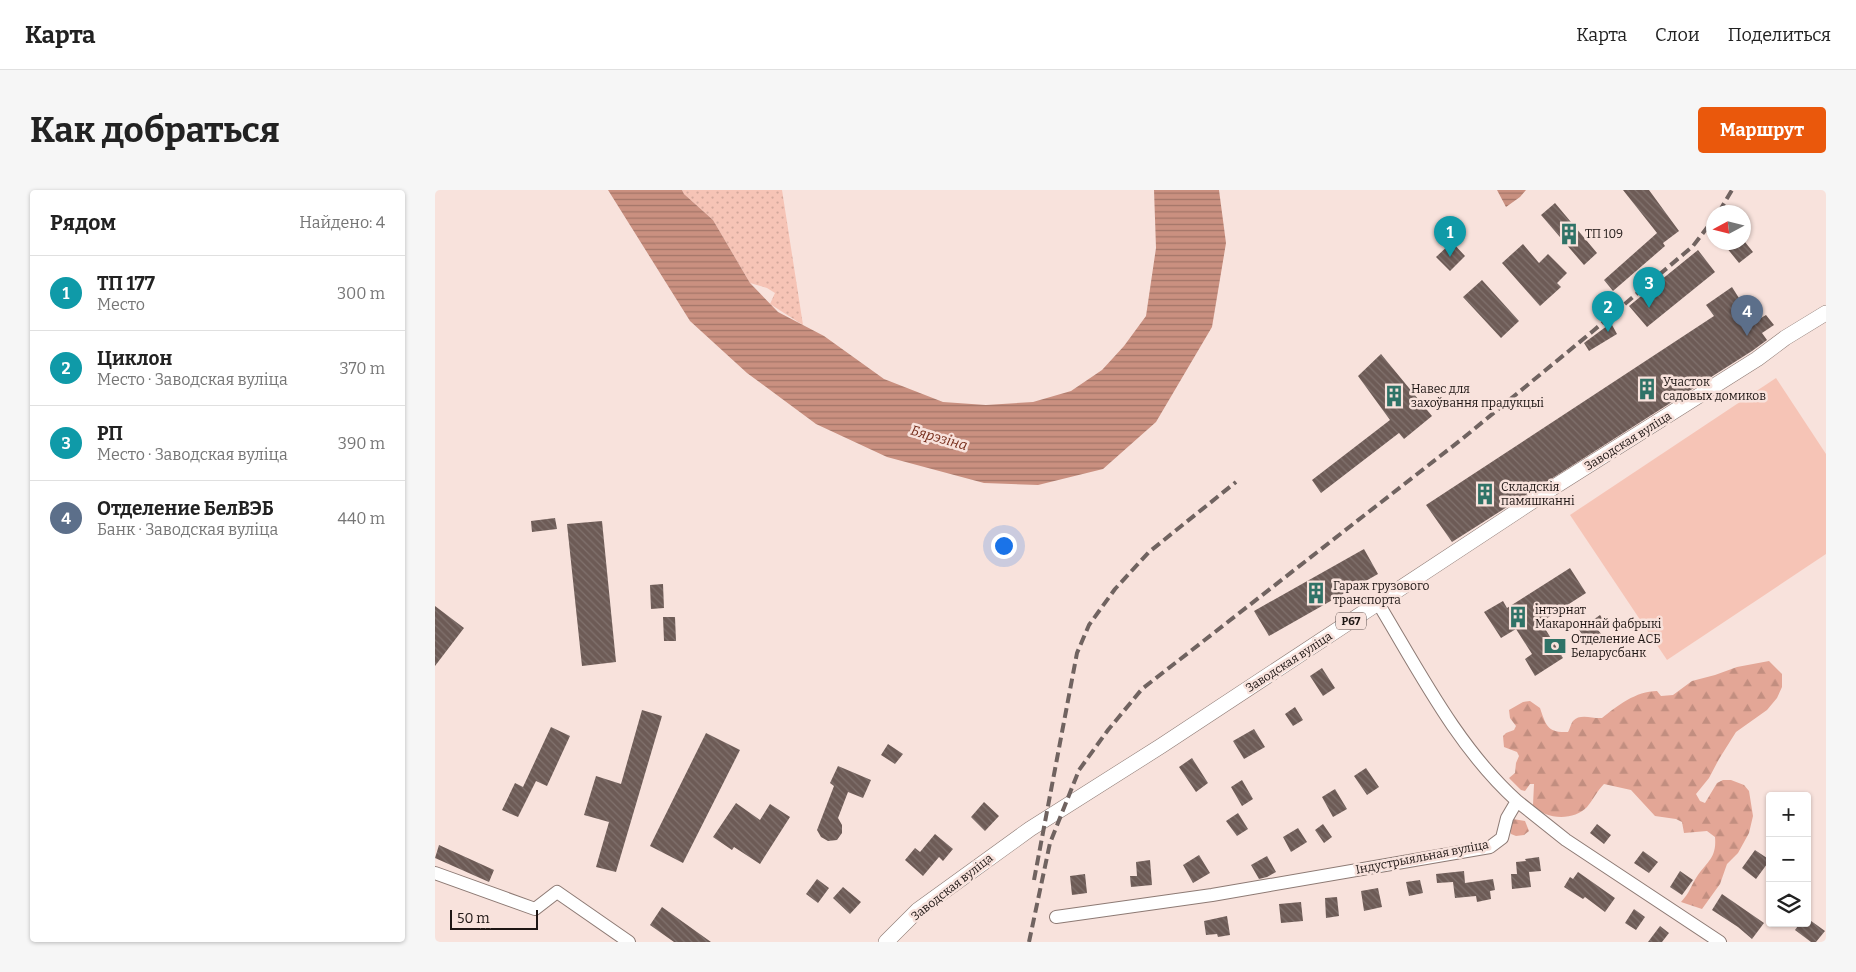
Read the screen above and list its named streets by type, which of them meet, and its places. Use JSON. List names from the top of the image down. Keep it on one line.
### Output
{"streets":{"main road":["Заводская вуліца","Р67"],"street":["Індустрыяльная вуліца"]},"water":["Бярэзіна"],"places":{"building":["ТП 109","Участок садовых домиков","Навес для захоўвання прадукцыі","Складскія памяшканні","Гараж грузового транспорта","інтэрнат Макароннай фабрыкі"],"bank":["Отделение АСБ Беларусбанк"]},"scale_bar":"50 m","north":"left","page":{"header":"Карта","nav":["Карта","Слои","Поделиться"],"buttons":"Маршрут","title":"Как добраться","heading":["Рядом","Найдено: 4"],"pins":["1","3","2","4"],"list":[{"mark":"1","name":"ТП 177","note":"Место","value":"300 m"},{"mark":"2","name":"Циклон","note":"Место · Заводская вуліца","value":"370 m"},{"mark":"3","name":"РП","note":"Место · Заводская вуліца","value":"390 m"},{"mark":"4","name":"Отделение БелВЭБ","note":"Банк · Заводская вуліца","value":"440 m"}],"map_buttons":["+","−"],"scale":"50 m"}}
